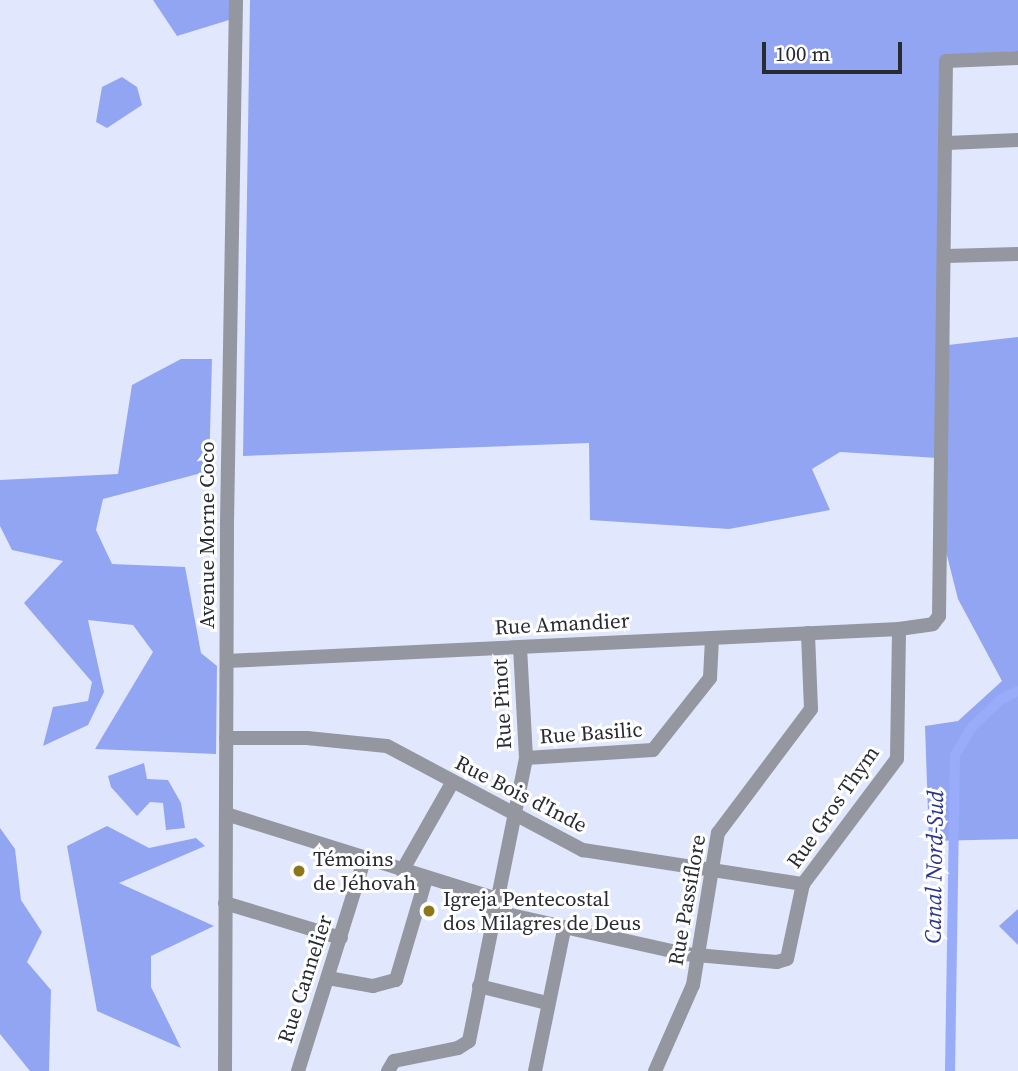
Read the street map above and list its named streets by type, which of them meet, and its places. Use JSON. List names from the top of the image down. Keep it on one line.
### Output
{"streets":{"street":["Avenue Morne Coco","Rue Amandier","Rue Pinot","Rue Basilic","Rue Bois d'Inde","Rue Gros Thym","Rue Passiflore","Rue Cannelier"]},"crossings":[["Avenue Morne Coco","Rue Amandier"],["Avenue Morne Coco","Rue Bois d'Inde"],["Avenue Morne Coco","Rue Gros Thym"],["Rue Amandier","Rue Pinot"],["Rue Amandier","Rue Basilic"],["Rue Amandier","Rue Gros Thym"],["Rue Amandier","Rue Passiflore"],["Rue Pinot","Rue Basilic"],["Rue Pinot","Rue Bois d'Inde"],["Rue Pinot","Rue Gros Thym"],["Rue Bois d'Inde","Rue Gros Thym"],["Rue Bois d'Inde","Rue Passiflore"],["Rue Gros Thym","Rue Passiflore"],["Rue Gros Thym","Rue Cannelier"]],"water":["Canal Nord-Sud"],"places":["Témoins de Jéhovah","Igreja Pentecostal dos Milagres de Deus"],"scale_bar":"100 m"}
